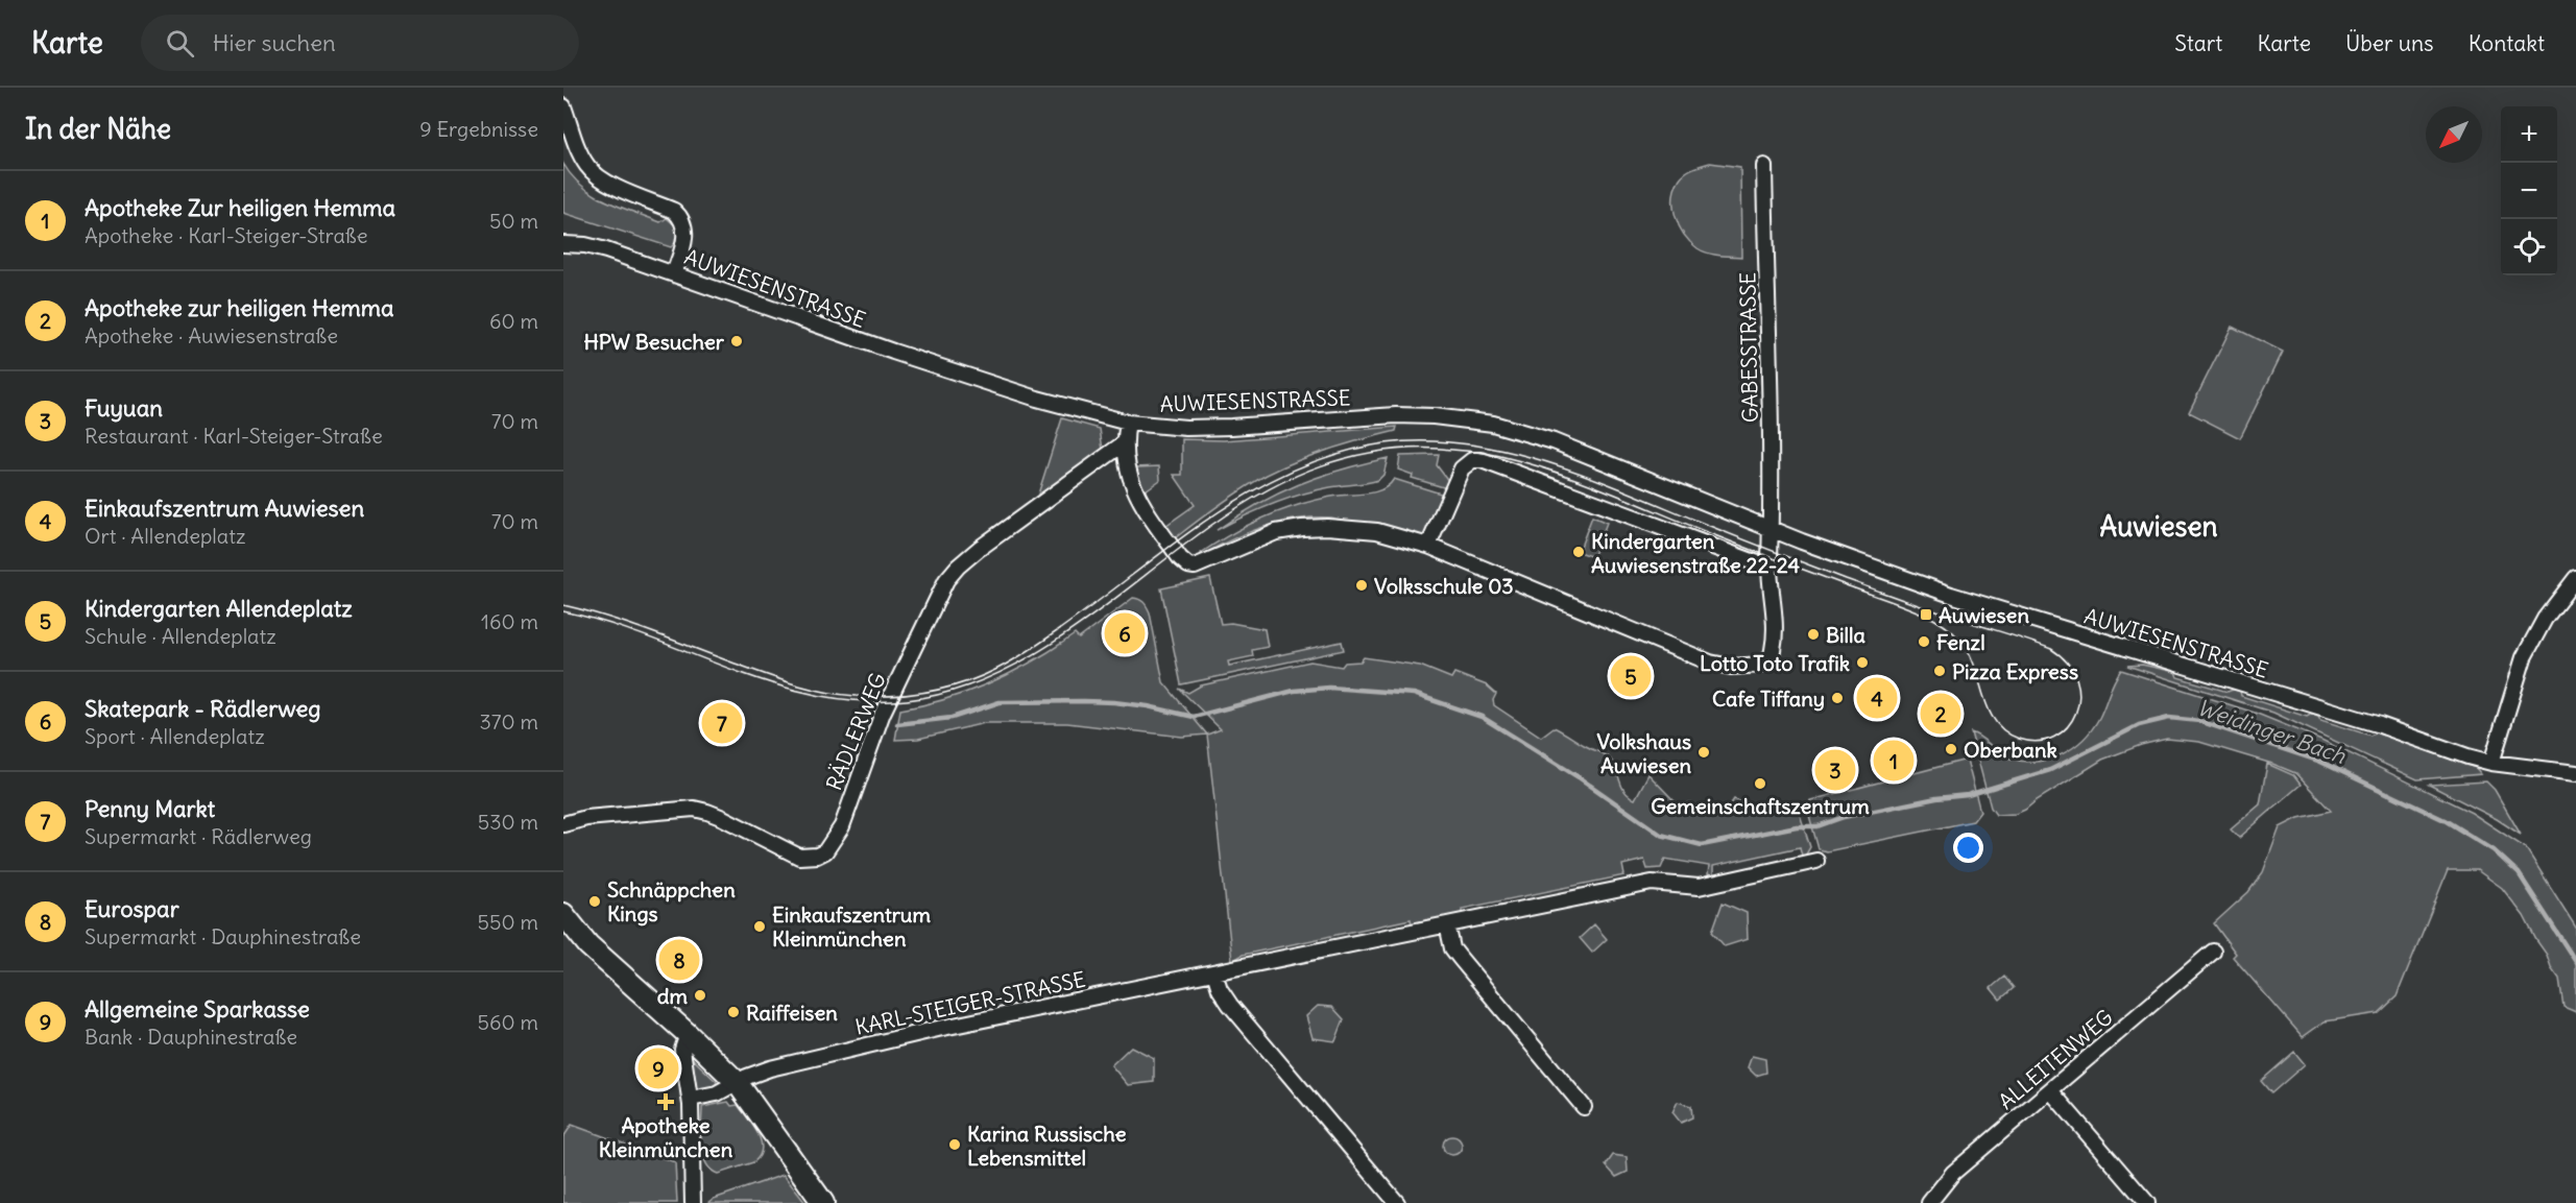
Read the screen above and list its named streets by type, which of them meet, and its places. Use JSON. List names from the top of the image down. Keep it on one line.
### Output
{"streets":{"street":["AUWIESENSTRASSE","GABESSTRASSE","RÄDLERWEG","KARL-STEIGER-STRASSE","ALLEITENWEG"]},"crossings":[["AUWIESENSTRASSE","GABESSTRASSE"]],"districts":["Auwiesen"],"water":["Weidinger Bach"],"places":{"other":["HPW Besucher","Kindergarten Auwiesenstraße 22-24","Volksschule 03","Billa","Fenzl","Lotto Toto Trafik","Pizza Express","Cafe Tiffany","Oberbank","Volkshaus Auwiesen","Gemeinschaftszentrum","Schnäppchen Kings","Einkaufszentrum Kleinmünchen","dm","Raiffeisen","Karina Russische Lebensmittel"],"transit":["Auwiesen"],"health":["Apotheke Kleinmünchen"]},"north":"bottom left","page":{"header":"Karte","search":"Hier suchen","nav":["Start","Karte","Über uns","Kontakt"],"heading":["In der Nähe","9 Ergebnisse"],"map_buttons":["+","−"],"list":[{"mark":"1","name":"Apotheke Zur heiligen Hemma","note":"Apotheke · Karl-Steiger-Straße","value":"50 m"},{"mark":"2","name":"Apotheke zur heiligen Hemma","note":"Apotheke · Auwiesenstraße","value":"60 m"},{"mark":"3","name":"Fuyuan","note":"Restaurant · Karl-Steiger-Straße","value":"70 m"},{"mark":"4","name":"Einkaufszentrum Auwiesen","note":"Ort · Allendeplatz","value":"70 m"},{"mark":"5","name":"Kindergarten Allendeplatz","note":"Schule · Allendeplatz","value":"160 m"},{"mark":"6","name":"Skatepark - Rädlerweg","note":"Sport · Allendeplatz","value":"370 m"},{"mark":"7","name":"Penny Markt","note":"Supermarkt · Rädlerweg","value":"530 m"},{"mark":"8","name":"Eurospar","note":"Supermarkt · Dauphinestraße","value":"550 m"},{"mark":"9","name":"Allgemeine Sparkasse","note":"Bank · Dauphinestraße","value":"560 m"}],"pins":["6","5","4","2","7","1","3","8","9"]}}
